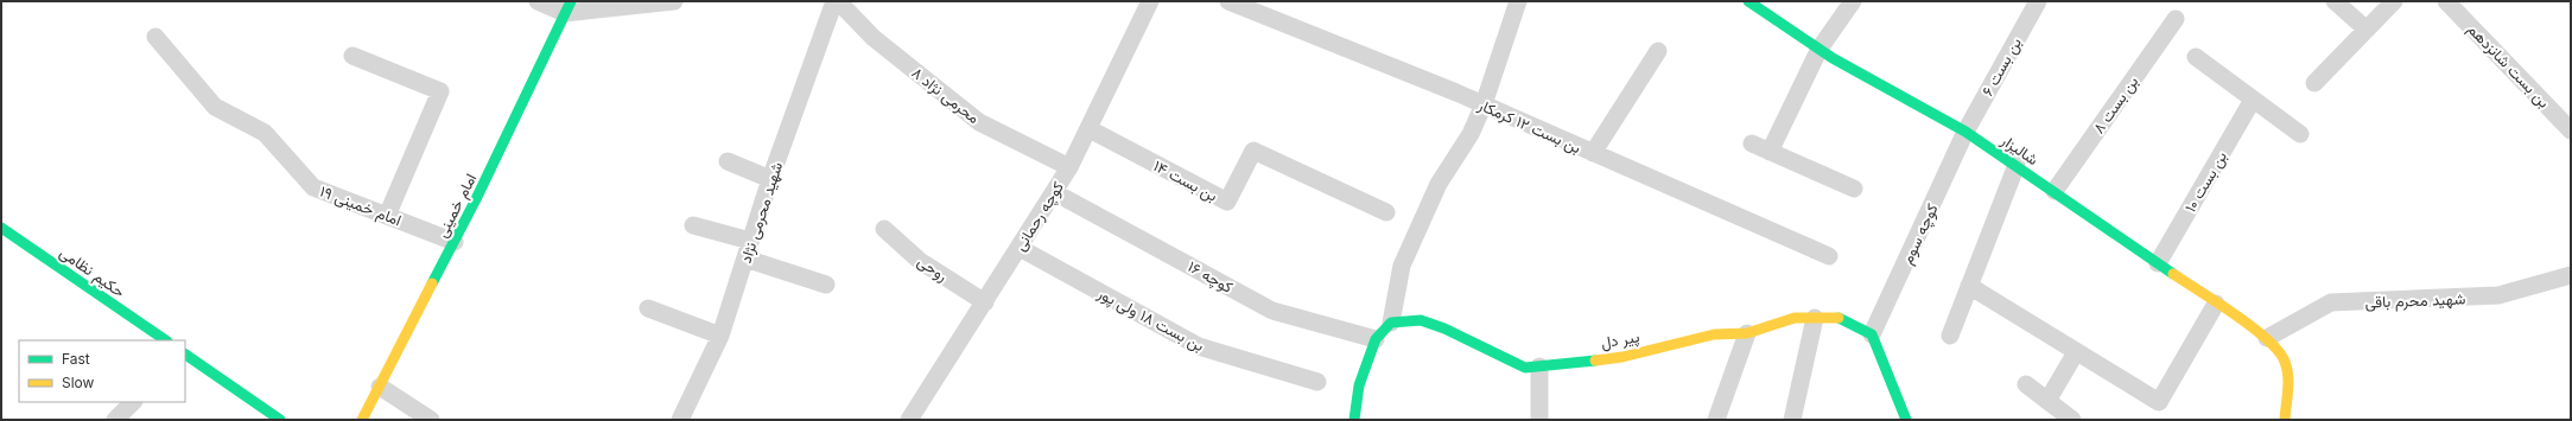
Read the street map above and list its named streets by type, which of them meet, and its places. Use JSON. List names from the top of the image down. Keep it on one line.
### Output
{"streets":{"street":["بن بست شانزدهم","بن بست ۶","محرمی نژاد ۸","بن بست ۸","بن بست ۱۲ کرمکار","شالیزار","بن بست ۱۴","بن بست ۱۰","امام خمینی ۱۹","امام خمینی","شهید محرمی نژاد","کوچه رحمانی","کوچه سوم","روحی","حکیم نظامی","کوچه ۱۶","شهید محرم باقی","بن بست ۱۸ ولی پور","پیر دل"]},"crossings":[["بن بست ۶","شالیزار"],["بن بست ۶","کوچه سوم"],["محرمی نژاد ۸","شهید محرمی نژاد"],["محرمی نژاد ۸","کوچه رحمانی"],["بن بست ۸","شالیزار"],["شالیزار","بن بست ۱۰"],["شالیزار","کوچه سوم"],["شالیزار","شهید محرم باقی"],["بن بست ۱۴","کوچه رحمانی"],["امام خمینی ۱۹","امام خمینی"],["کوچه رحمانی","روحی"],["کوچه رحمانی","کوچه ۱۶"],["کوچه رحمانی","بن بست ۱۸ ولی پور"],["کوچه سوم","پیر دل"]],"legend":["Fast","Slow"]}
